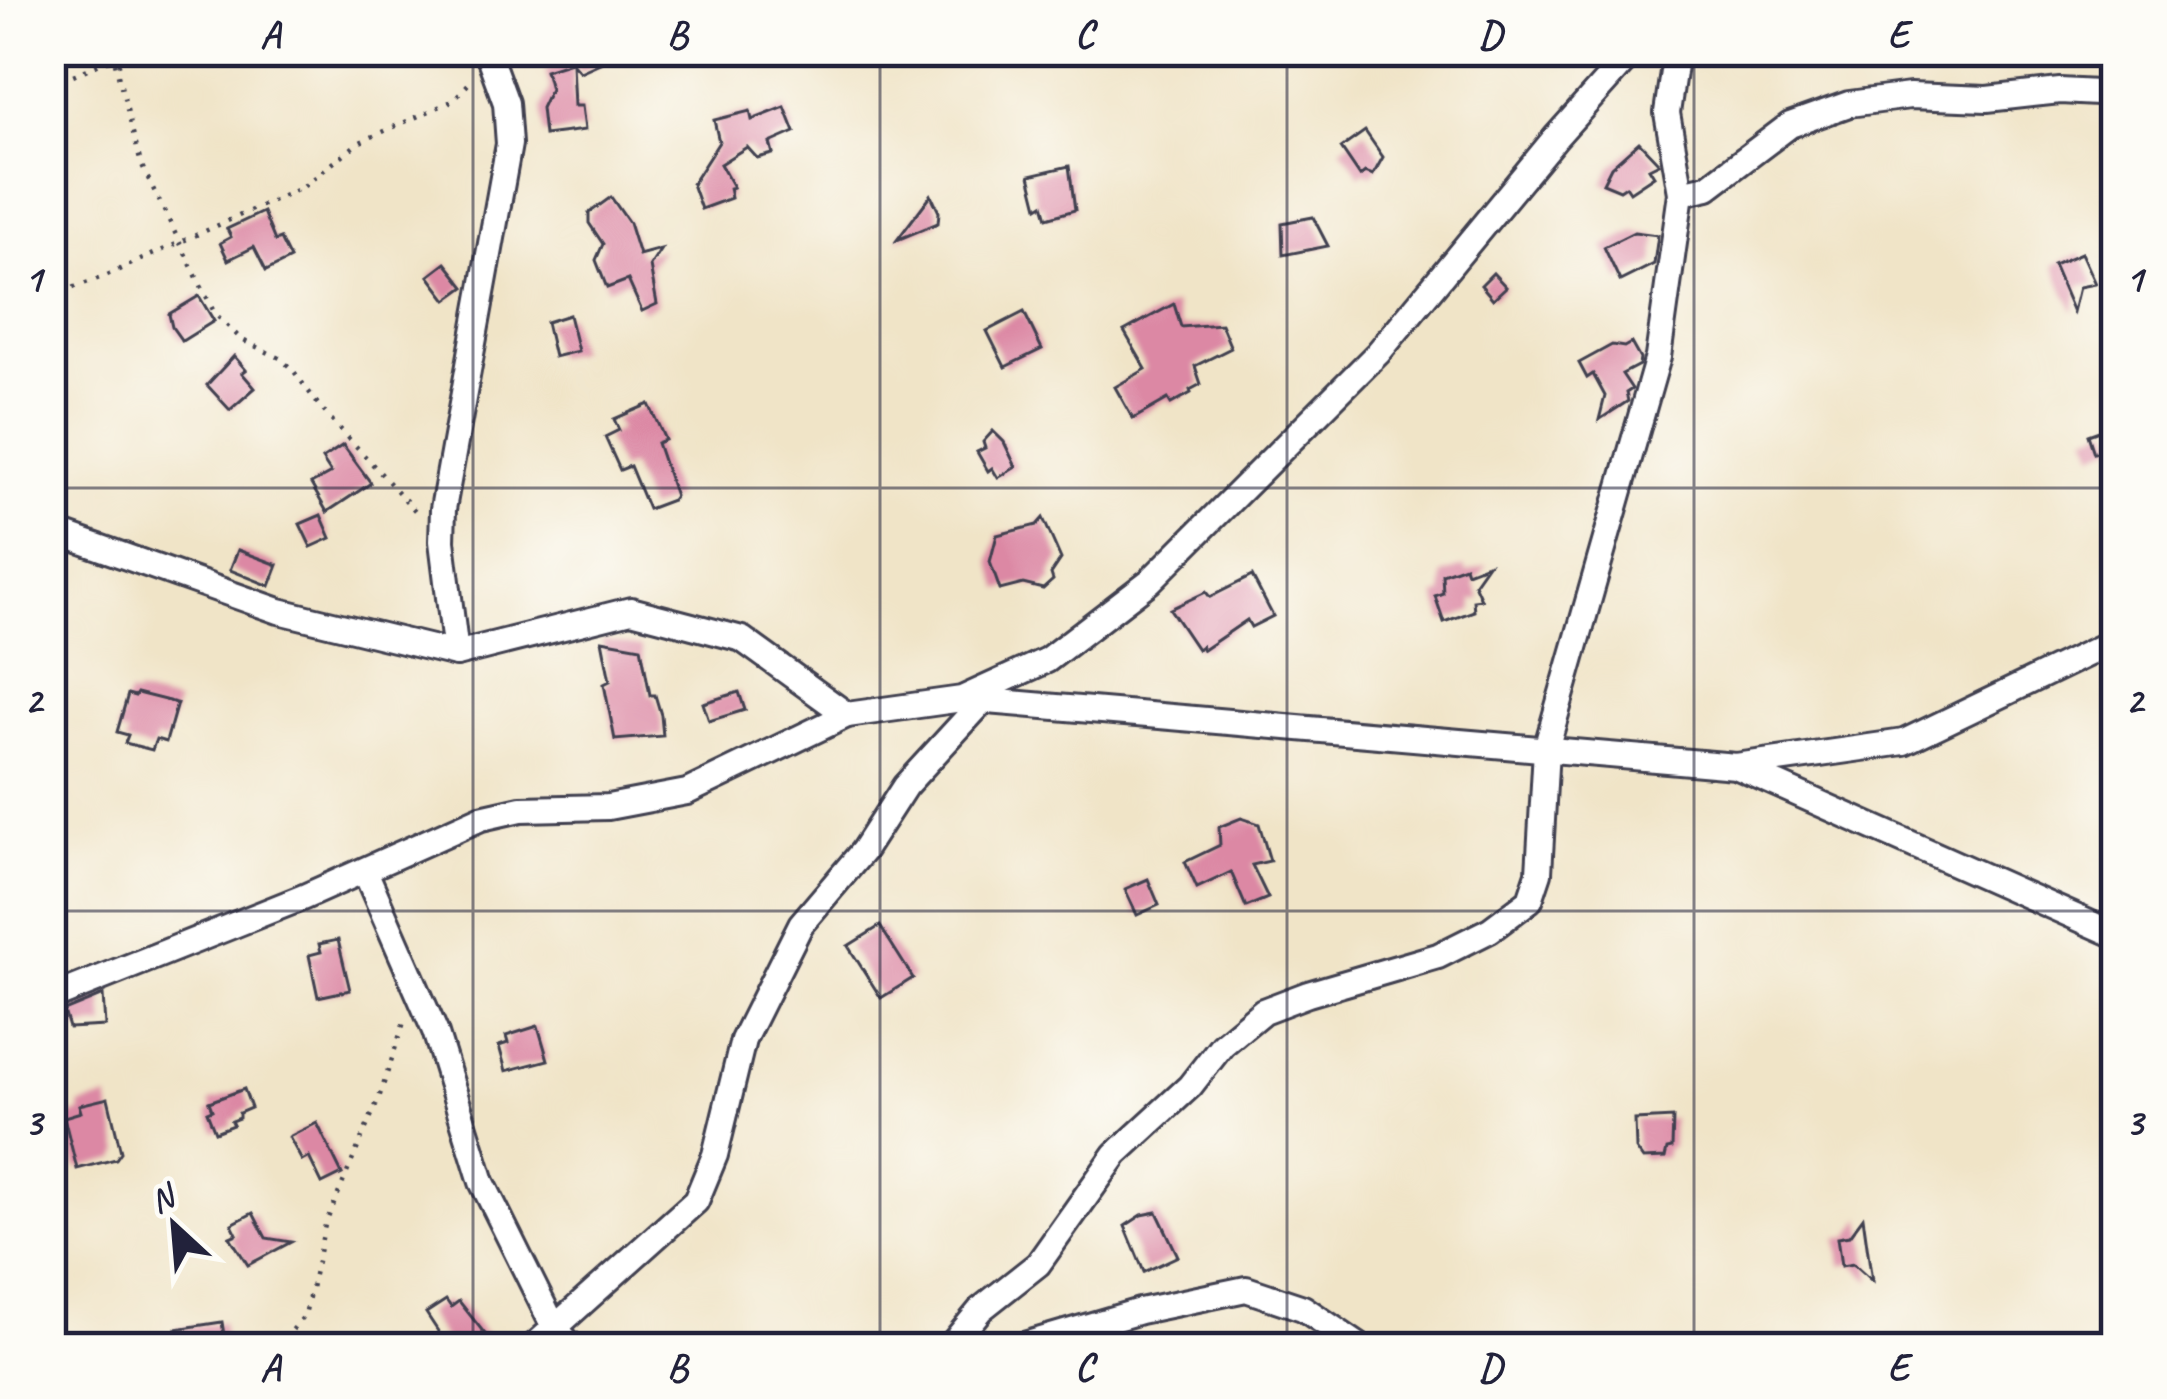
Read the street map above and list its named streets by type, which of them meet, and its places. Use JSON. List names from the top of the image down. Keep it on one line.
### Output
{"north":"top left","grid":{"columns":["A","B","C","D","E"],"rows":["1","2","3"]}}
